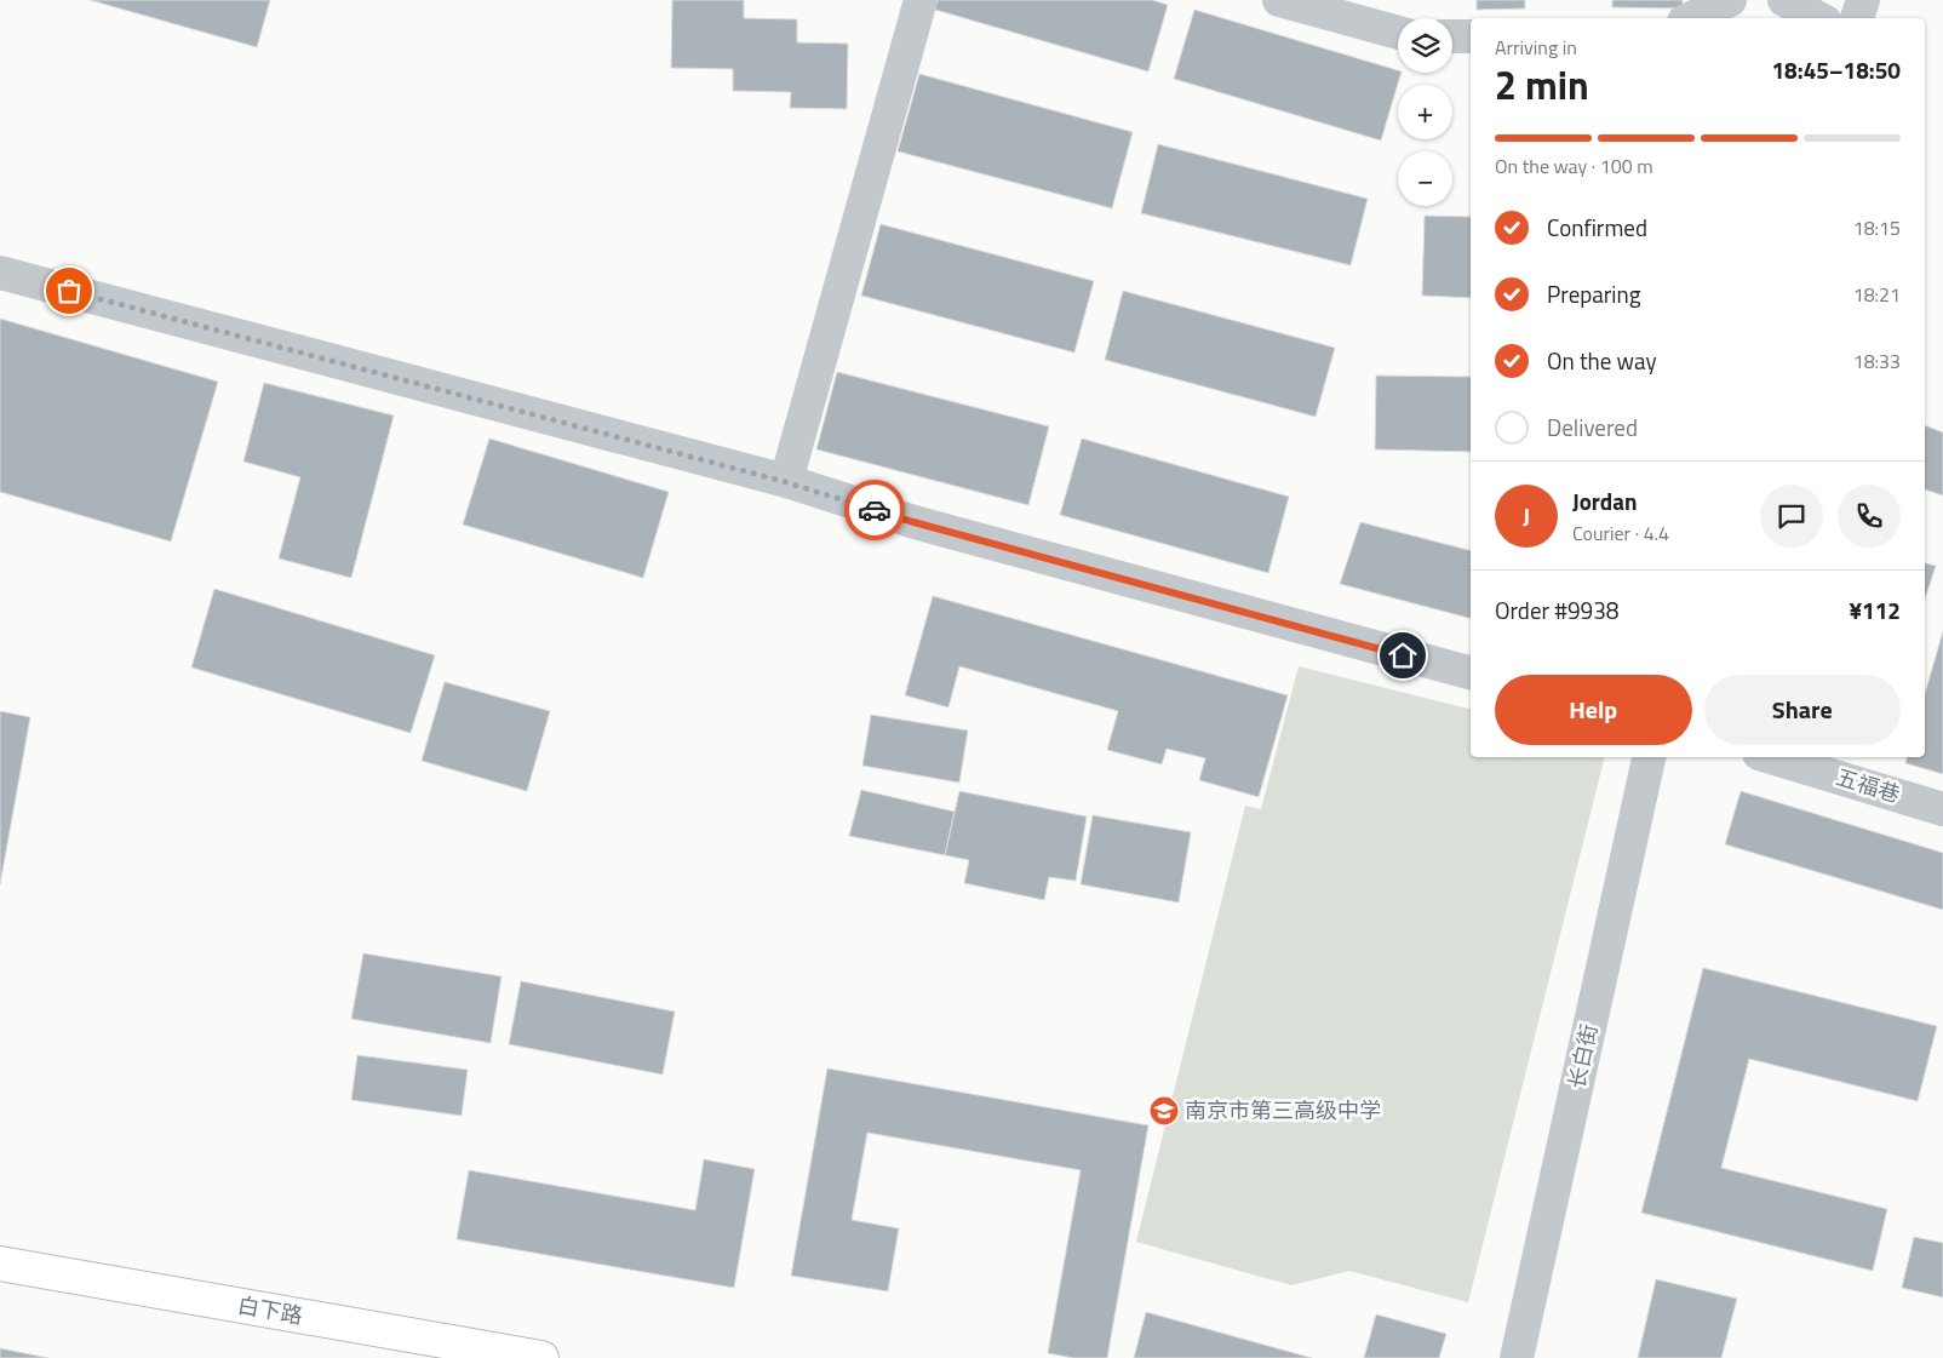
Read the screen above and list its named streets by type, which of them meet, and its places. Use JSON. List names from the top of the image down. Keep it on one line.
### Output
{"streets":{"main road":["白下路"],"street":["五福巷","长白街"]},"places":{"school or university":["南京市第三高级中学"]},"page":{"map_buttons":["+","−"],"heading":["2 min","Arriving in","18:45–18:50"],"panel":["Jordan","Courier · 4.4","Order #9938","¥112"],"bar":"On the way · 100 m","list":[["Confirmed","18:15"],["Preparing","18:21"],["On the way","18:33"],"Delivered"],"round":"J","buttons":["Help","Share"]}}
